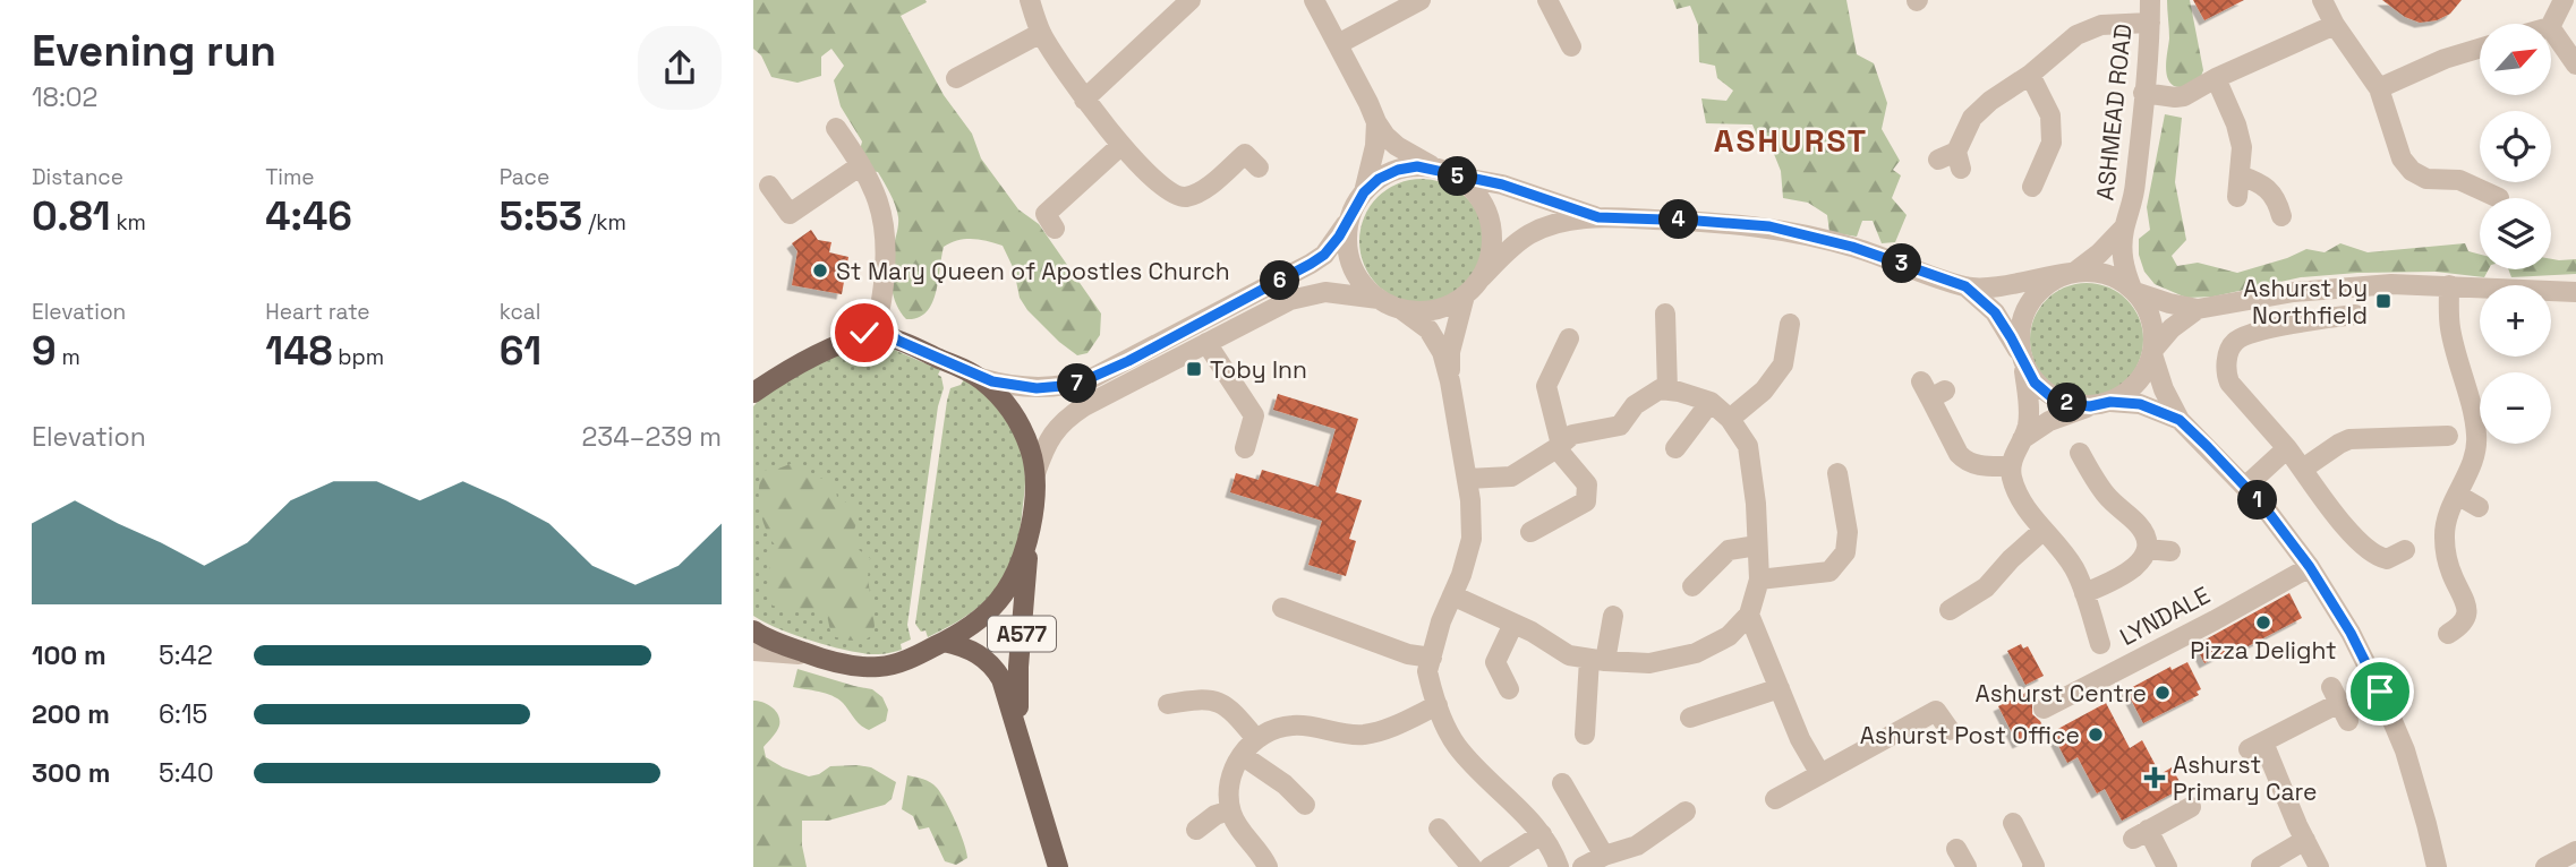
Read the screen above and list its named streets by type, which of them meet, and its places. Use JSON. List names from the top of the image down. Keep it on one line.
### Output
{"streets":{"main road":["A577"],"street":["ASHMEAD ROAD","LYNDALE"]},"districts":["ASHURST"],"places":{"other":["St Mary Queen of Apostles Church","Pizza Delight","Ashurst Centre","Ashurst Post Office"],"transit":["Ashurst by Northfield","Toby Inn"],"health":["Ashurst Primary Care"]},"north":"top right","page":{"heading":["Evening run","18:02"],"map_buttons":["+","−"],"stats":[["Distance","0.81 km"],["Time","4:46"],["Pace","5:53 /km"],["Elevation","9 m"],["Heart rate","148 bpm"],["kcal","61"]],"pins":["5","4","3","6","7","2","1"],"chart":["Elevation","234–239 m"],"list":[{"name":"100 m","note":"5:42"},{"name":"200 m","note":"6:15"},{"name":"300 m","note":"5:40"}]}}
